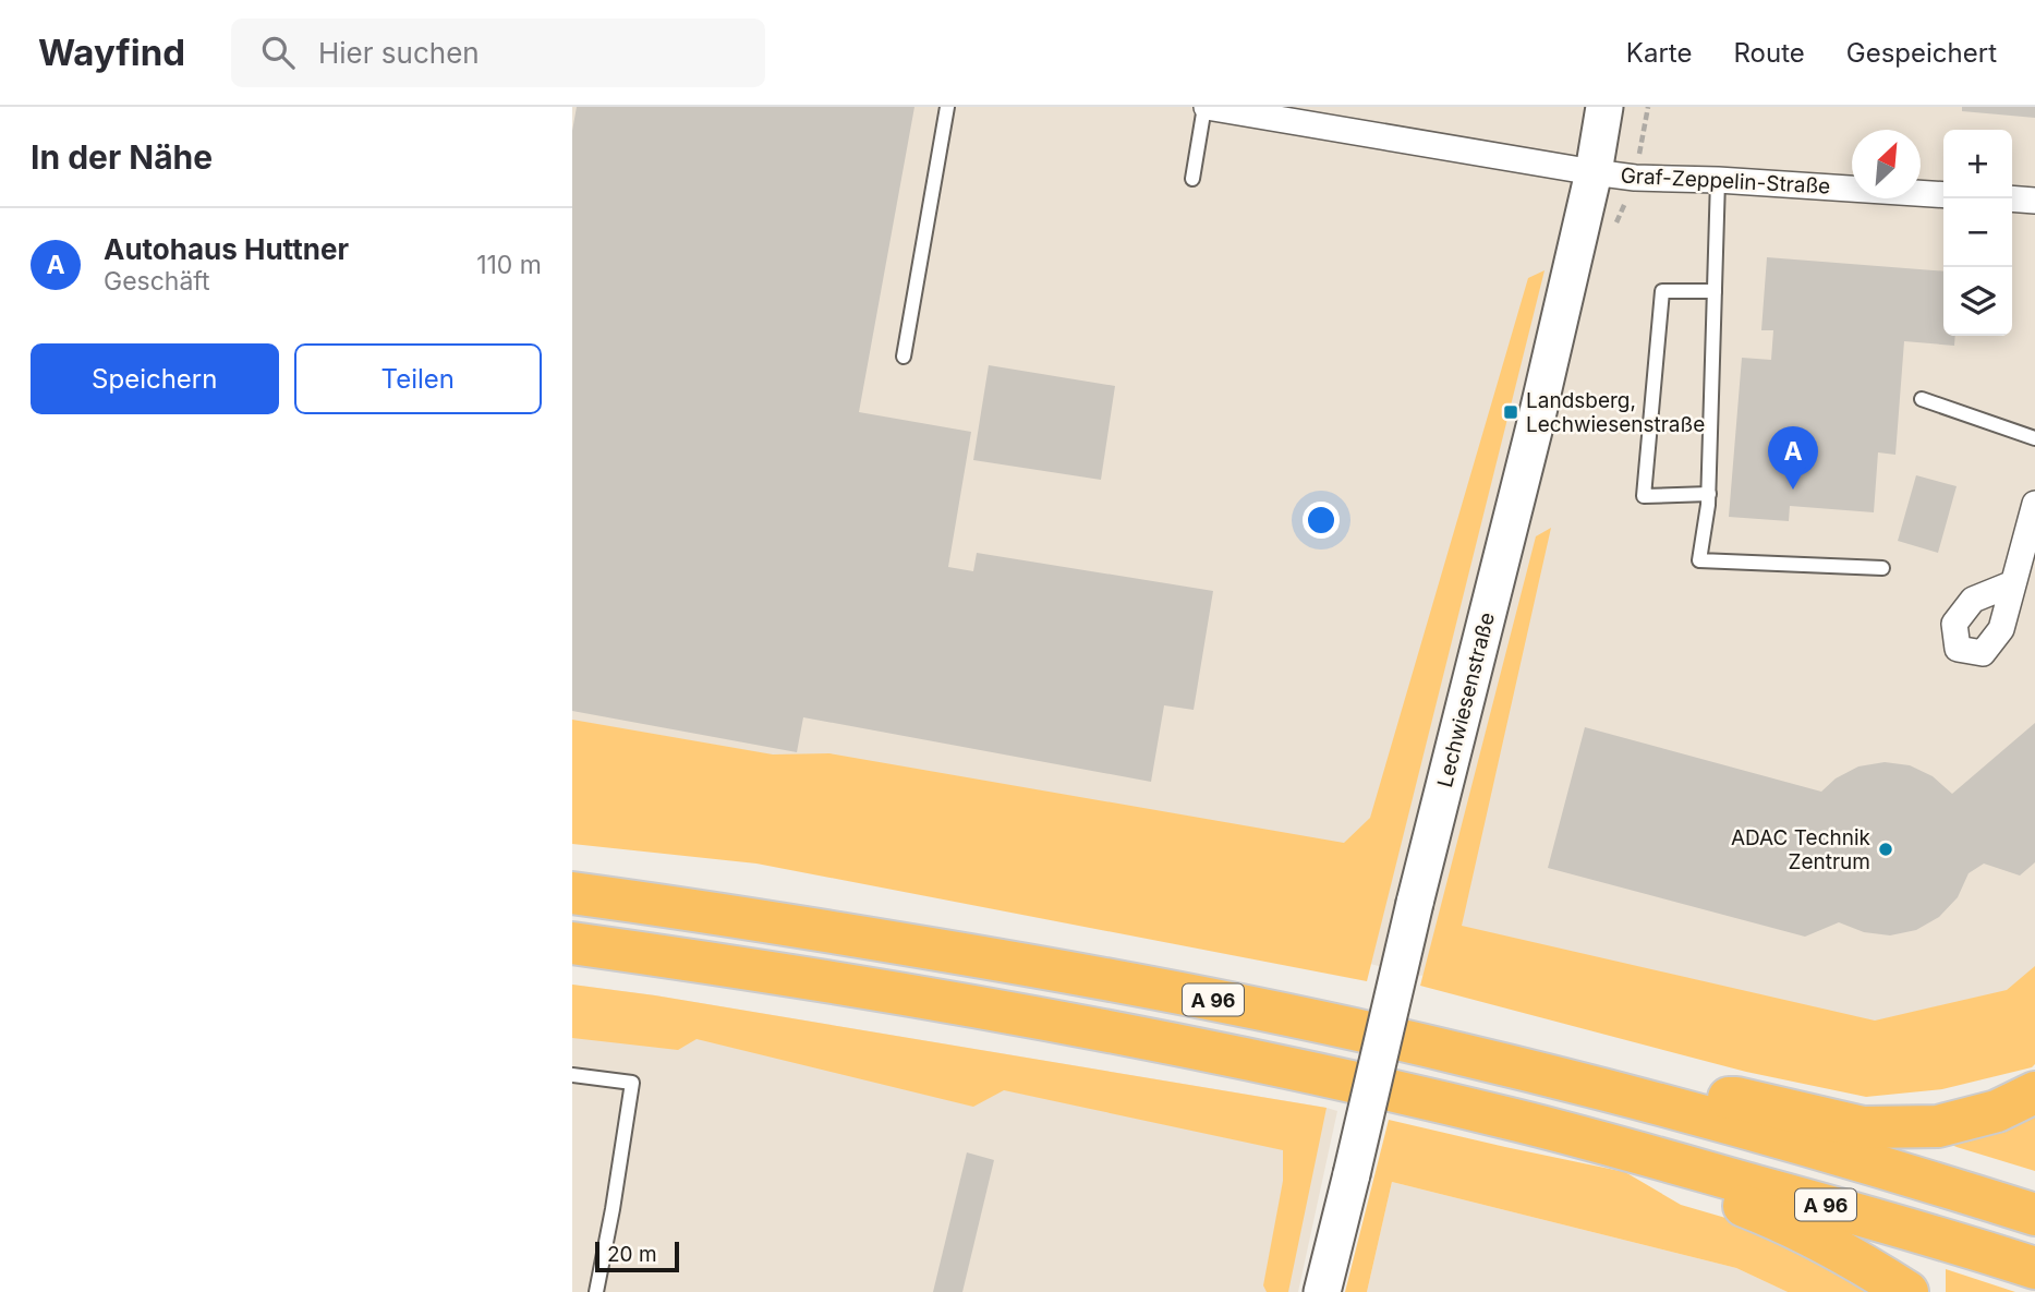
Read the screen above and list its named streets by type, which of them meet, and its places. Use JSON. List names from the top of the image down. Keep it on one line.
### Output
{"streets":{"highway":["A 96"],"street":["Graf-Zeppelin-Straße","Lechwiesenstraße"]},"crossings":[["Graf-Zeppelin-Straße","Lechwiesenstraße"]],"places":{"transit":["Landsberg, Lechwiesenstraße"],"other":["ADAC Technik Zentrum"]},"scale_bar":"20 m","north":"top right","page":{"header":"Wayfind","search":"Hier suchen","nav":["Karte","Route","Gespeichert"],"heading":"In der Nähe","map_buttons":["+","−"],"list":[{"mark":"A","name":"Autohaus Huttner","note":"Geschäft","value":"110 m"}],"buttons":["Speichern","Teilen"],"pins":"A","scale":"20 m"}}
